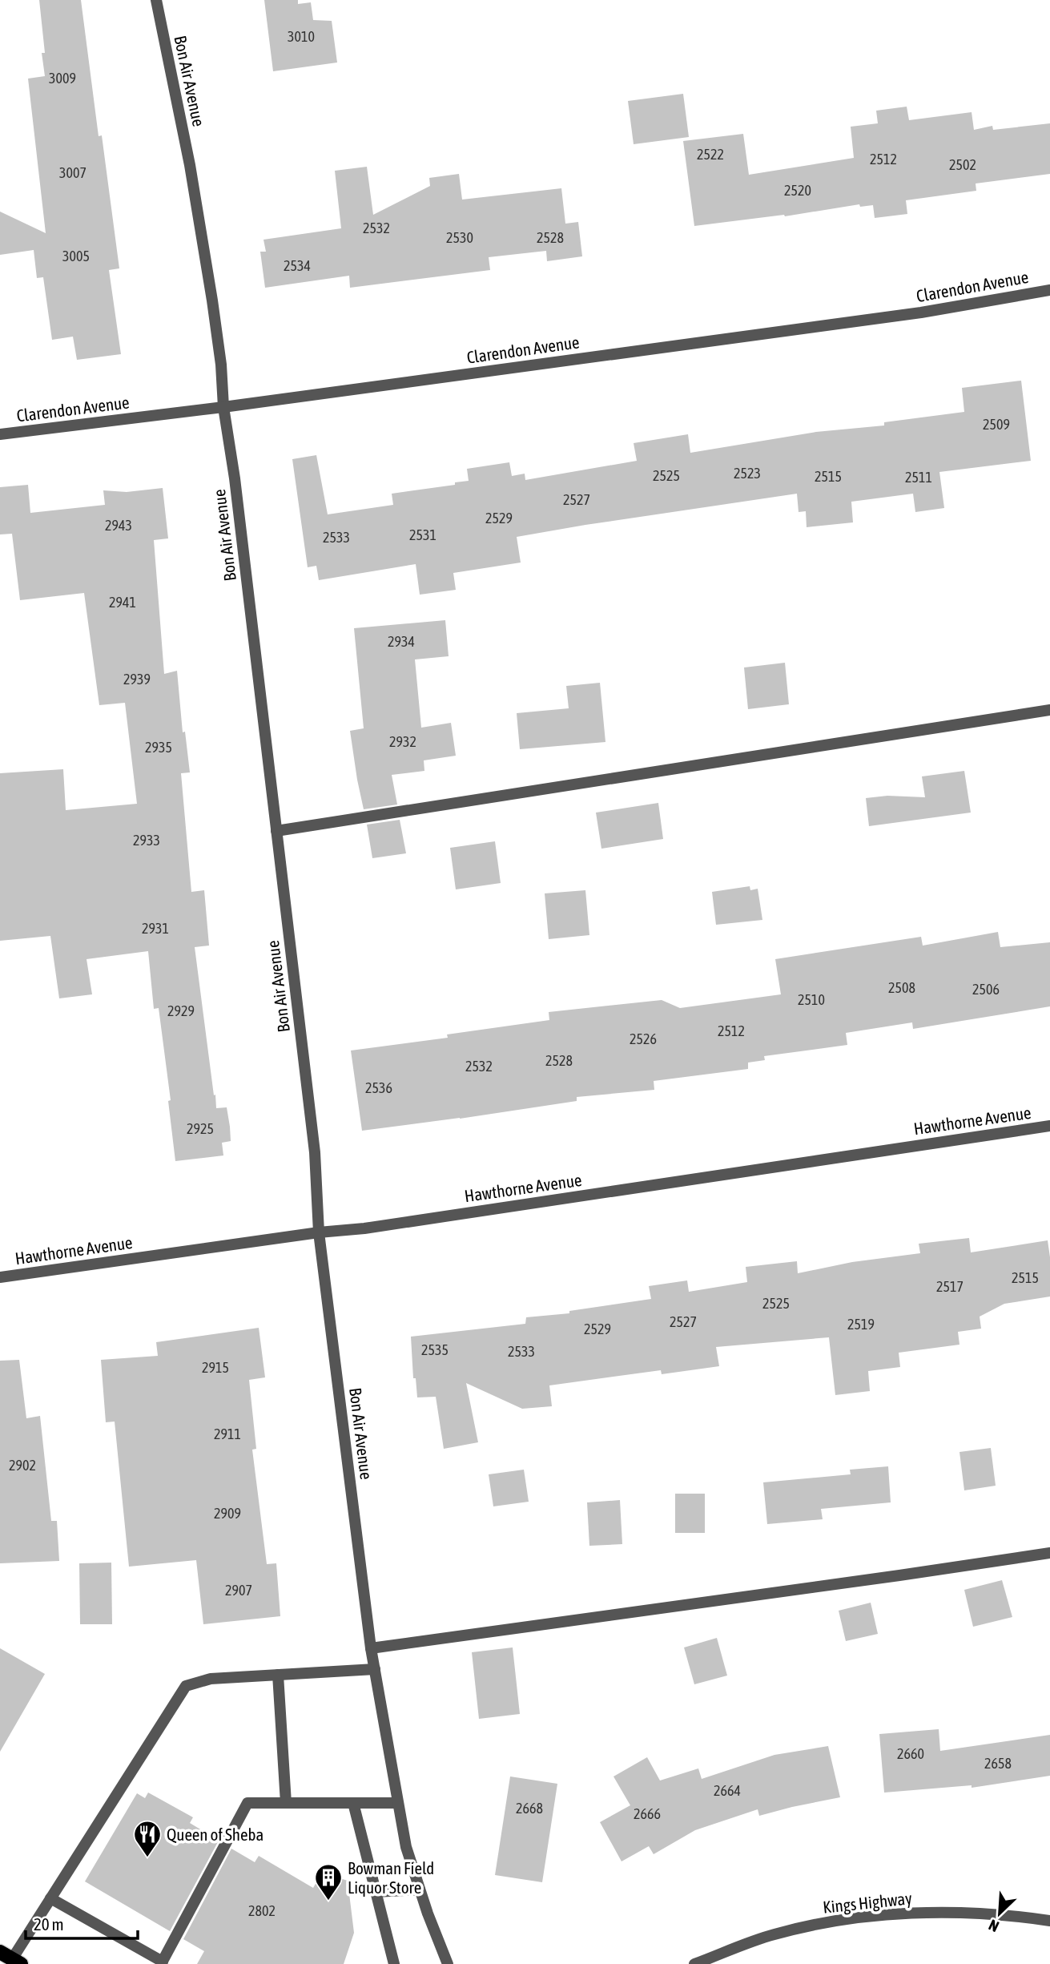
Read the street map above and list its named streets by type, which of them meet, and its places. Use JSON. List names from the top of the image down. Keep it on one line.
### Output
{"streets":{"street":["Bon Air Avenue","Clarendon Avenue","Hawthorne Avenue","Kings Highway"]},"crossings":[["Bon Air Avenue","Clarendon Avenue"],["Bon Air Avenue","Hawthorne Avenue"]],"places":{"restaurant":["Queen of Sheba"],"building":["Bowman Field Liquor Store"]},"house_numbers":["3010","3009","2522","2512","2502","3007","2520","2532","2530","2528","3005","2534","2509","2523","2525","2515","2511","2527","2529","2943","2531","2533","2941","2934","2939","2932","2935","2933","2931","2508","2506","2510","2929","2512","2526","2528","2532","2536","2925","2515","2517","2525","2527","2519","2529","2535","2533","2915","2911","2902","2909","2907","2660","2658","2664","2668","2666","2802"],"scale_bar":"20 m","north":"bottom left"}
